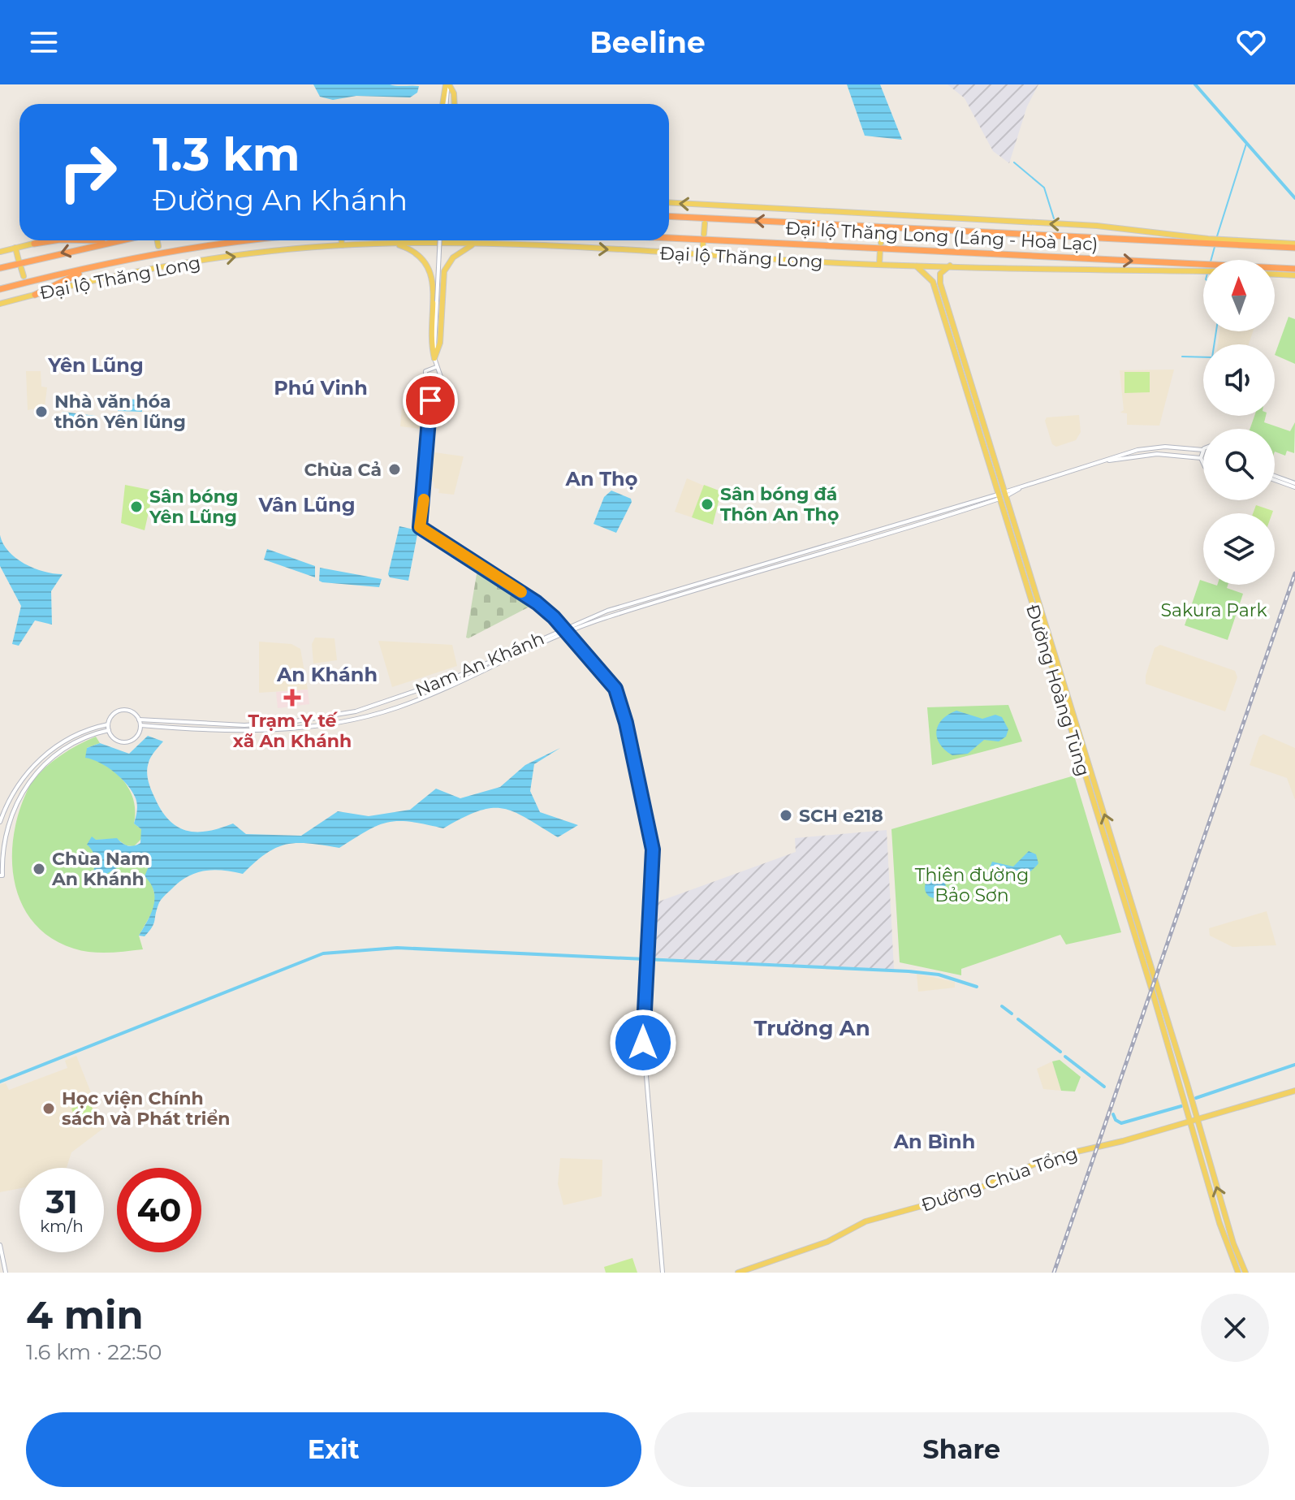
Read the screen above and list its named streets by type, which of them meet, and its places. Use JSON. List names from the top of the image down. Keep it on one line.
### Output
{"streets":{"highway":["Đại lộ Thăng Long (Láng - Hoà Lạc)"],"main road":["Đại lộ Thăng Long","Đường Hoàng Tùng","Đường Chùa Tổng"],"street":["Nam An Khánh"]},"crossings":[["Đại lộ Thăng Long (Láng - Hoà Lạc)","Đại lộ Thăng Long"],["Đại lộ Thăng Long","Đường Hoàng Tùng"],["Nam An Khánh","Đường Hoàng Tùng"],["Đường Hoàng Tùng","Đường Chùa Tổng"]],"districts":["Yên Lũng","Phú Vinh","An Thọ","Vân Lũng","An Khánh","Trường An","An Bình"],"parks":["Sakura Park","Thiên đường Bảo Sơn"],"places":{"other":["Nhà văn hóa thôn Yên lũng","Chùa Cả","Sân bóng đá Thôn An Thọ","Sân bóng Yên Lũng","SCH e218","Chùa Nam An Khánh","Học viện Chính sách và Phát triển"],"health":["Trạm Y tế xã An Khánh"]},"north":"top","page":{"header":"Beeline","turn":["1.3 km","Đường An Khánh"],"speed":"31 km/h","limit":"40","heading":["4 min","1.6 km · 22:50"],"buttons":["Exit","Share"]}}
